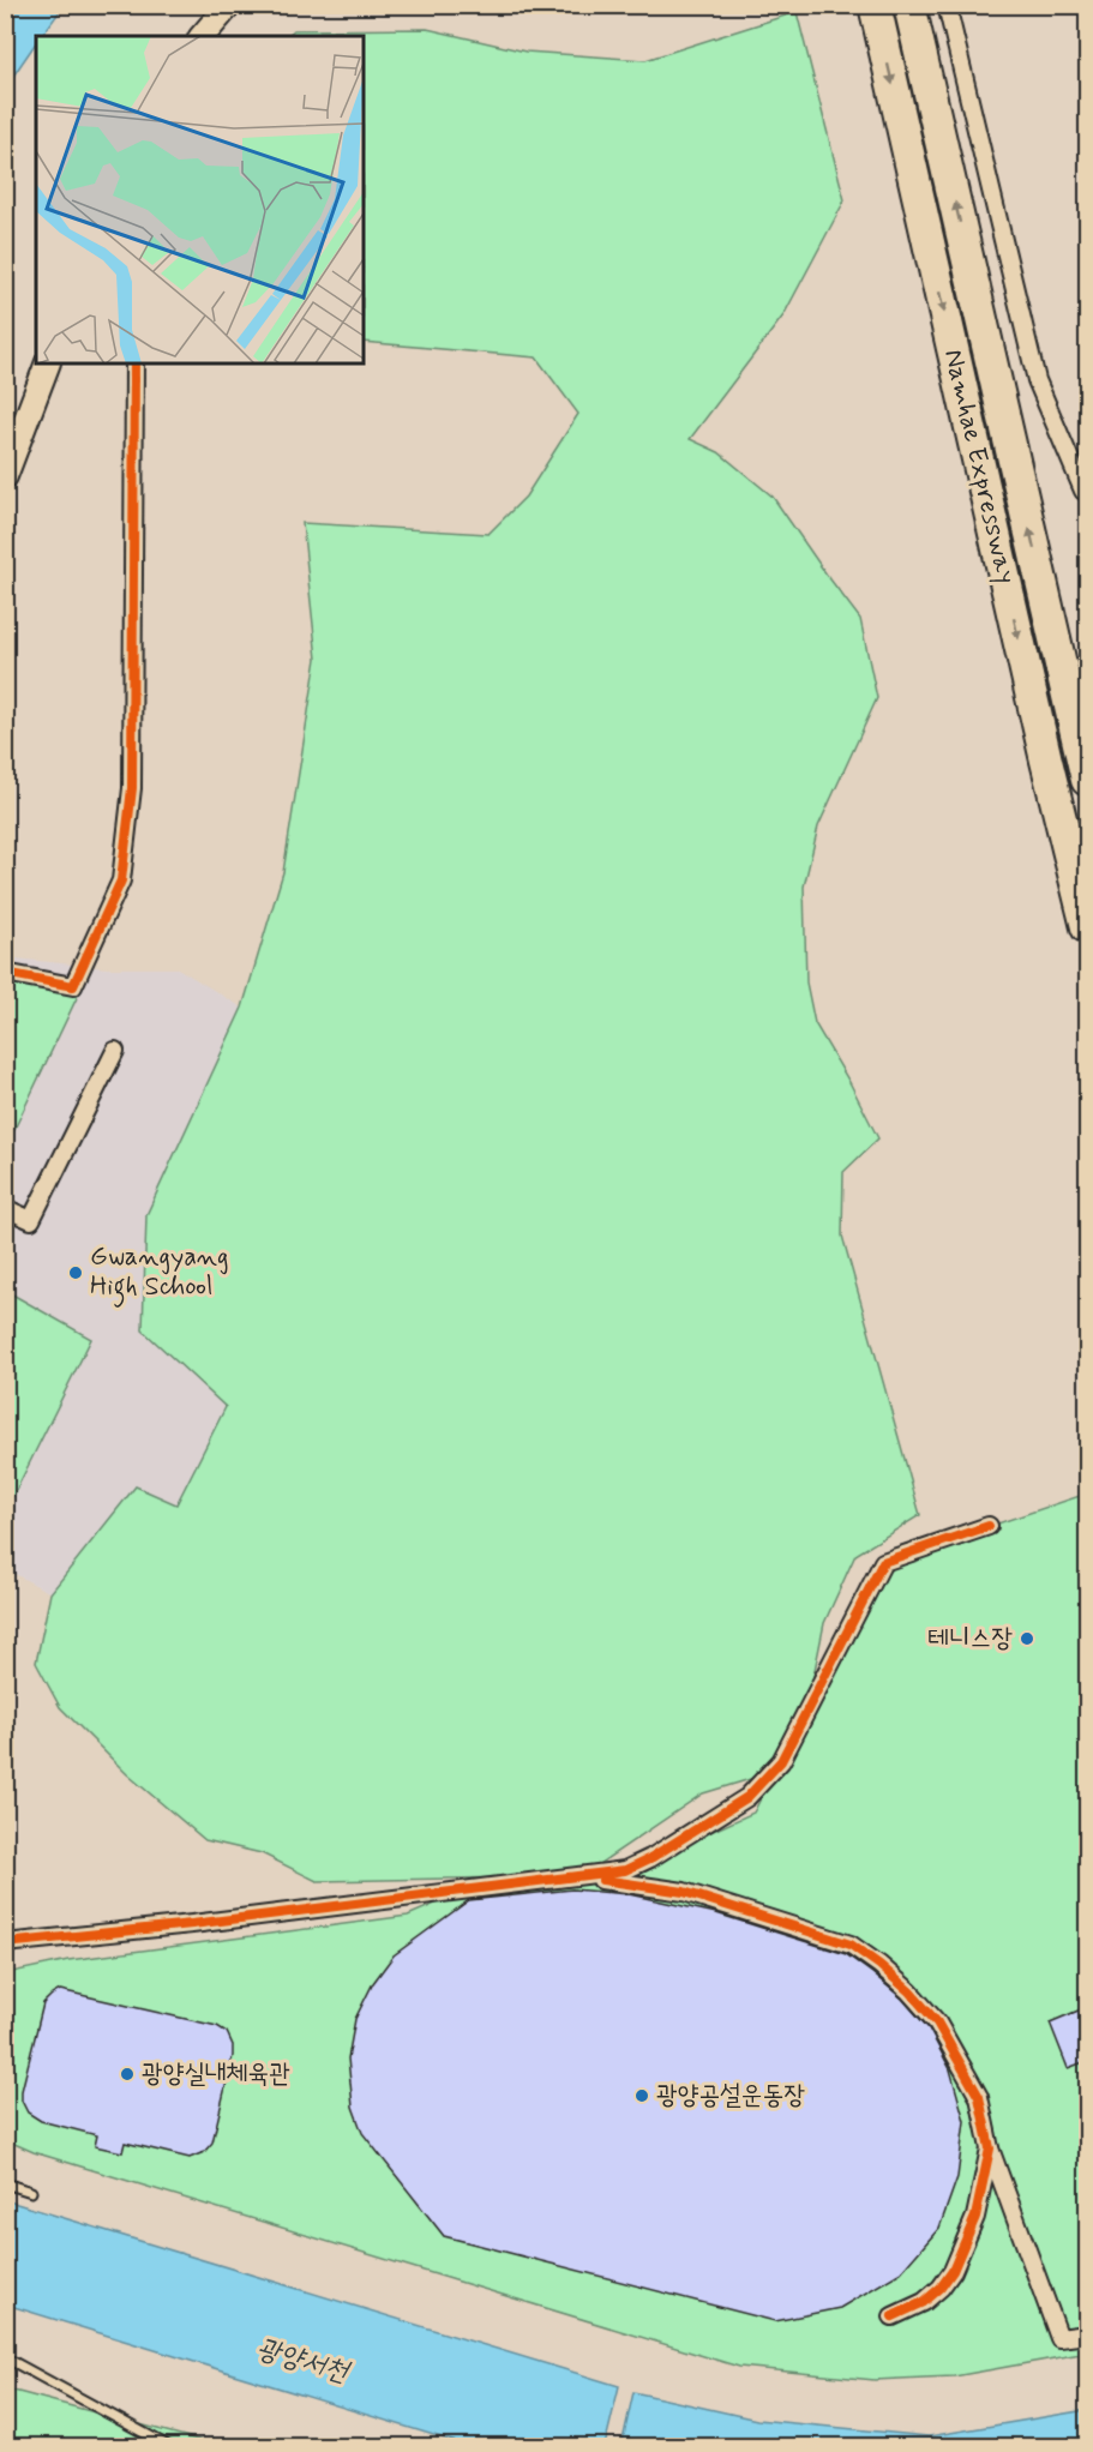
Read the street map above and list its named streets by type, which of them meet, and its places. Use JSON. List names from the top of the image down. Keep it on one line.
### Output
{"streets":{"highway":["Namhae Expressway"]},"water":["광양서천"],"places":["Gwangyang High School","테니스장","광양실내체육관","광양공설운동장"]}
